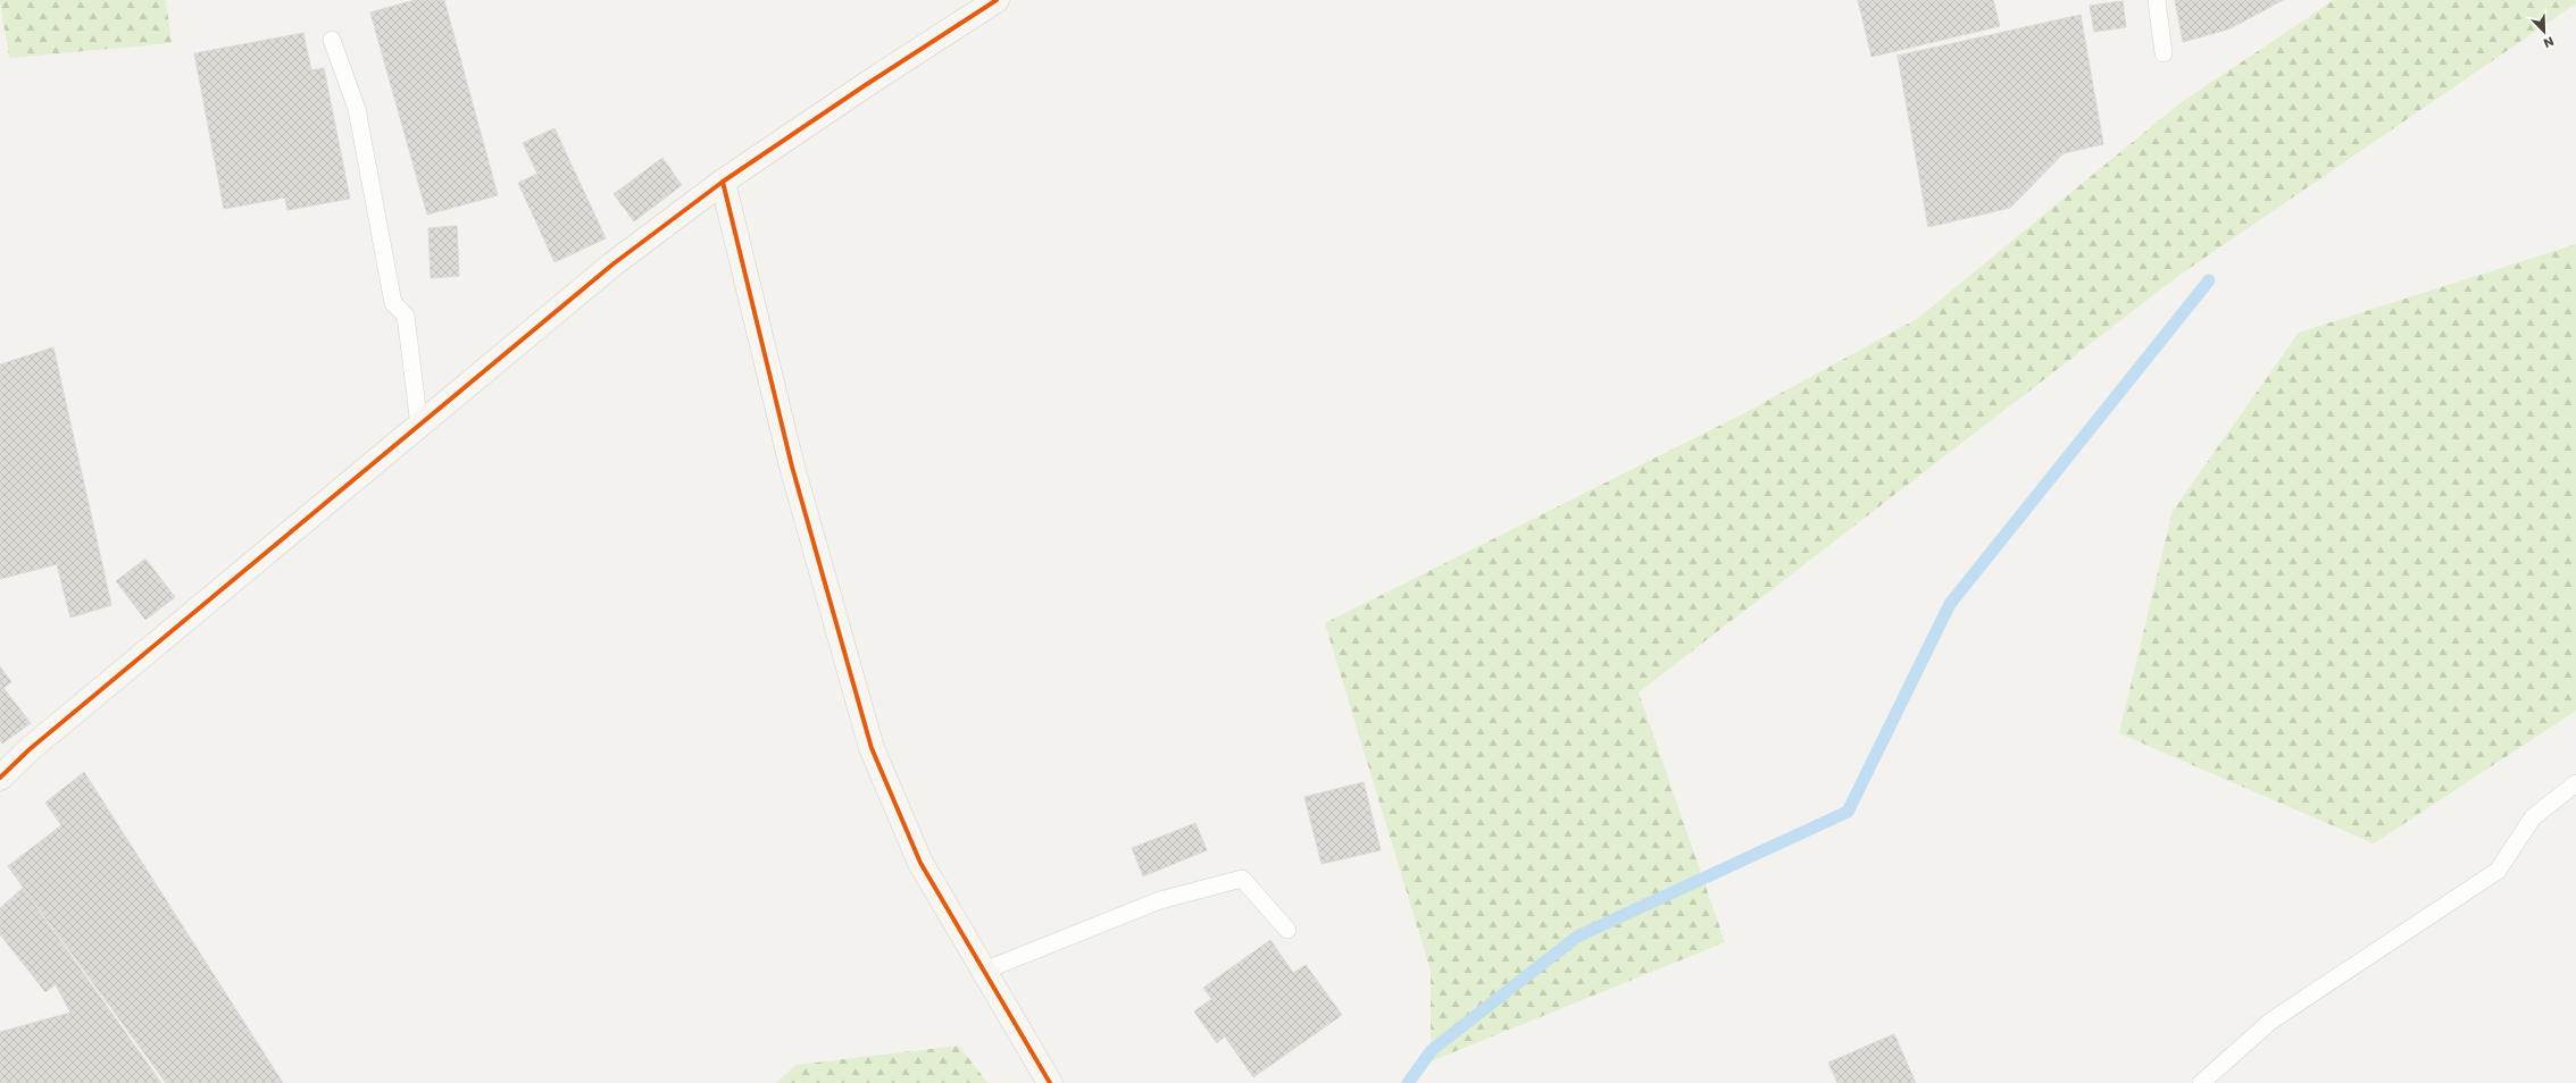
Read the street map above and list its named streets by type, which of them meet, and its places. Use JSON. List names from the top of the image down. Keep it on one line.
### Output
{"north":"bottom right"}
